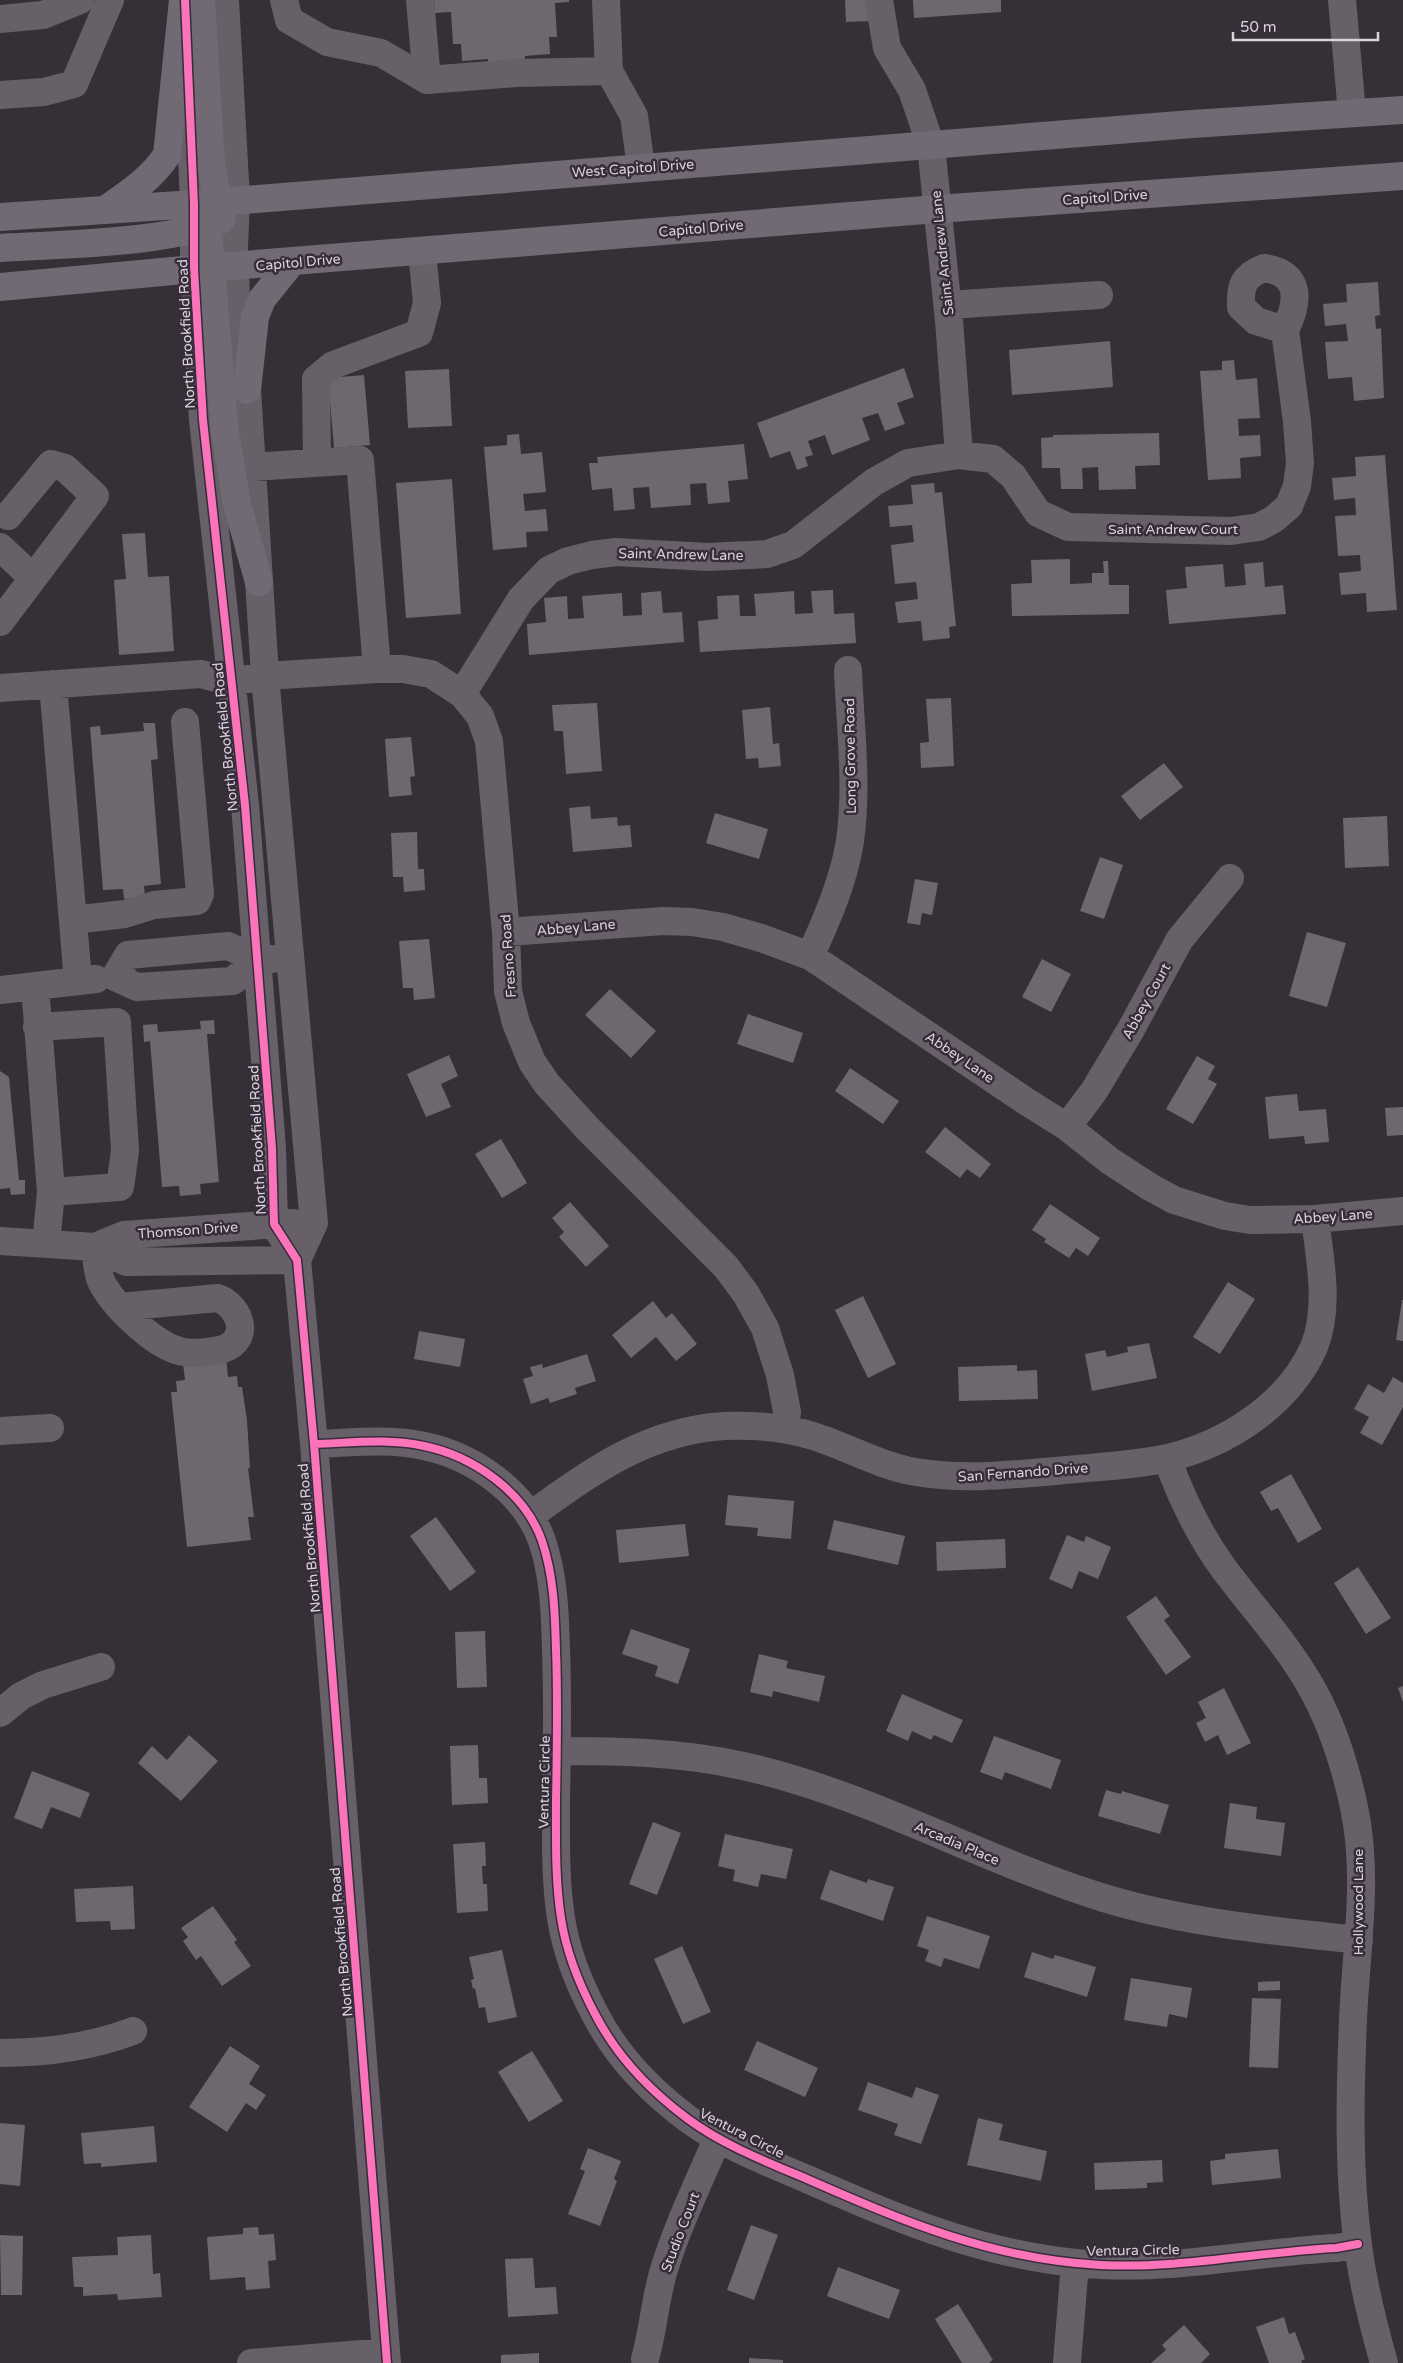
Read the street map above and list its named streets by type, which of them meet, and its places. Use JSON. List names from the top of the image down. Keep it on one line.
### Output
{"streets":{"main road":["West Capitol Drive","Capitol Drive"],"street":["Saint Andrew Lane","North Brookfield Road","Saint Andrew Court","Long Grove Road","Abbey Lane","Fresno Road","Abbey Court","Thomson Drive","San Fernando Drive","Ventura Circle","Arcadia Place","Hollywood Lane","Studio Court"]},"crossings":[["West Capitol Drive","Saint Andrew Lane"],["West Capitol Drive","North Brookfield Road"],["Capitol Drive","Saint Andrew Lane"],["Capitol Drive","North Brookfield Road"],["Saint Andrew Lane","Saint Andrew Court"],["Saint Andrew Lane","Fresno Road"],["North Brookfield Road","Fresno Road"],["North Brookfield Road","Thomson Drive"],["North Brookfield Road","Ventura Circle"],["Long Grove Road","Abbey Lane"],["Abbey Lane","Fresno Road"],["Abbey Lane","Abbey Court"],["Abbey Lane","San Fernando Drive"],["Fresno Road","San Fernando Drive"],["San Fernando Drive","Ventura Circle"],["San Fernando Drive","Hollywood Lane"],["Ventura Circle","Arcadia Place"],["Ventura Circle","Hollywood Lane"],["Ventura Circle","Studio Court"],["Arcadia Place","Hollywood Lane"]],"scale_bar":"50 m"}
